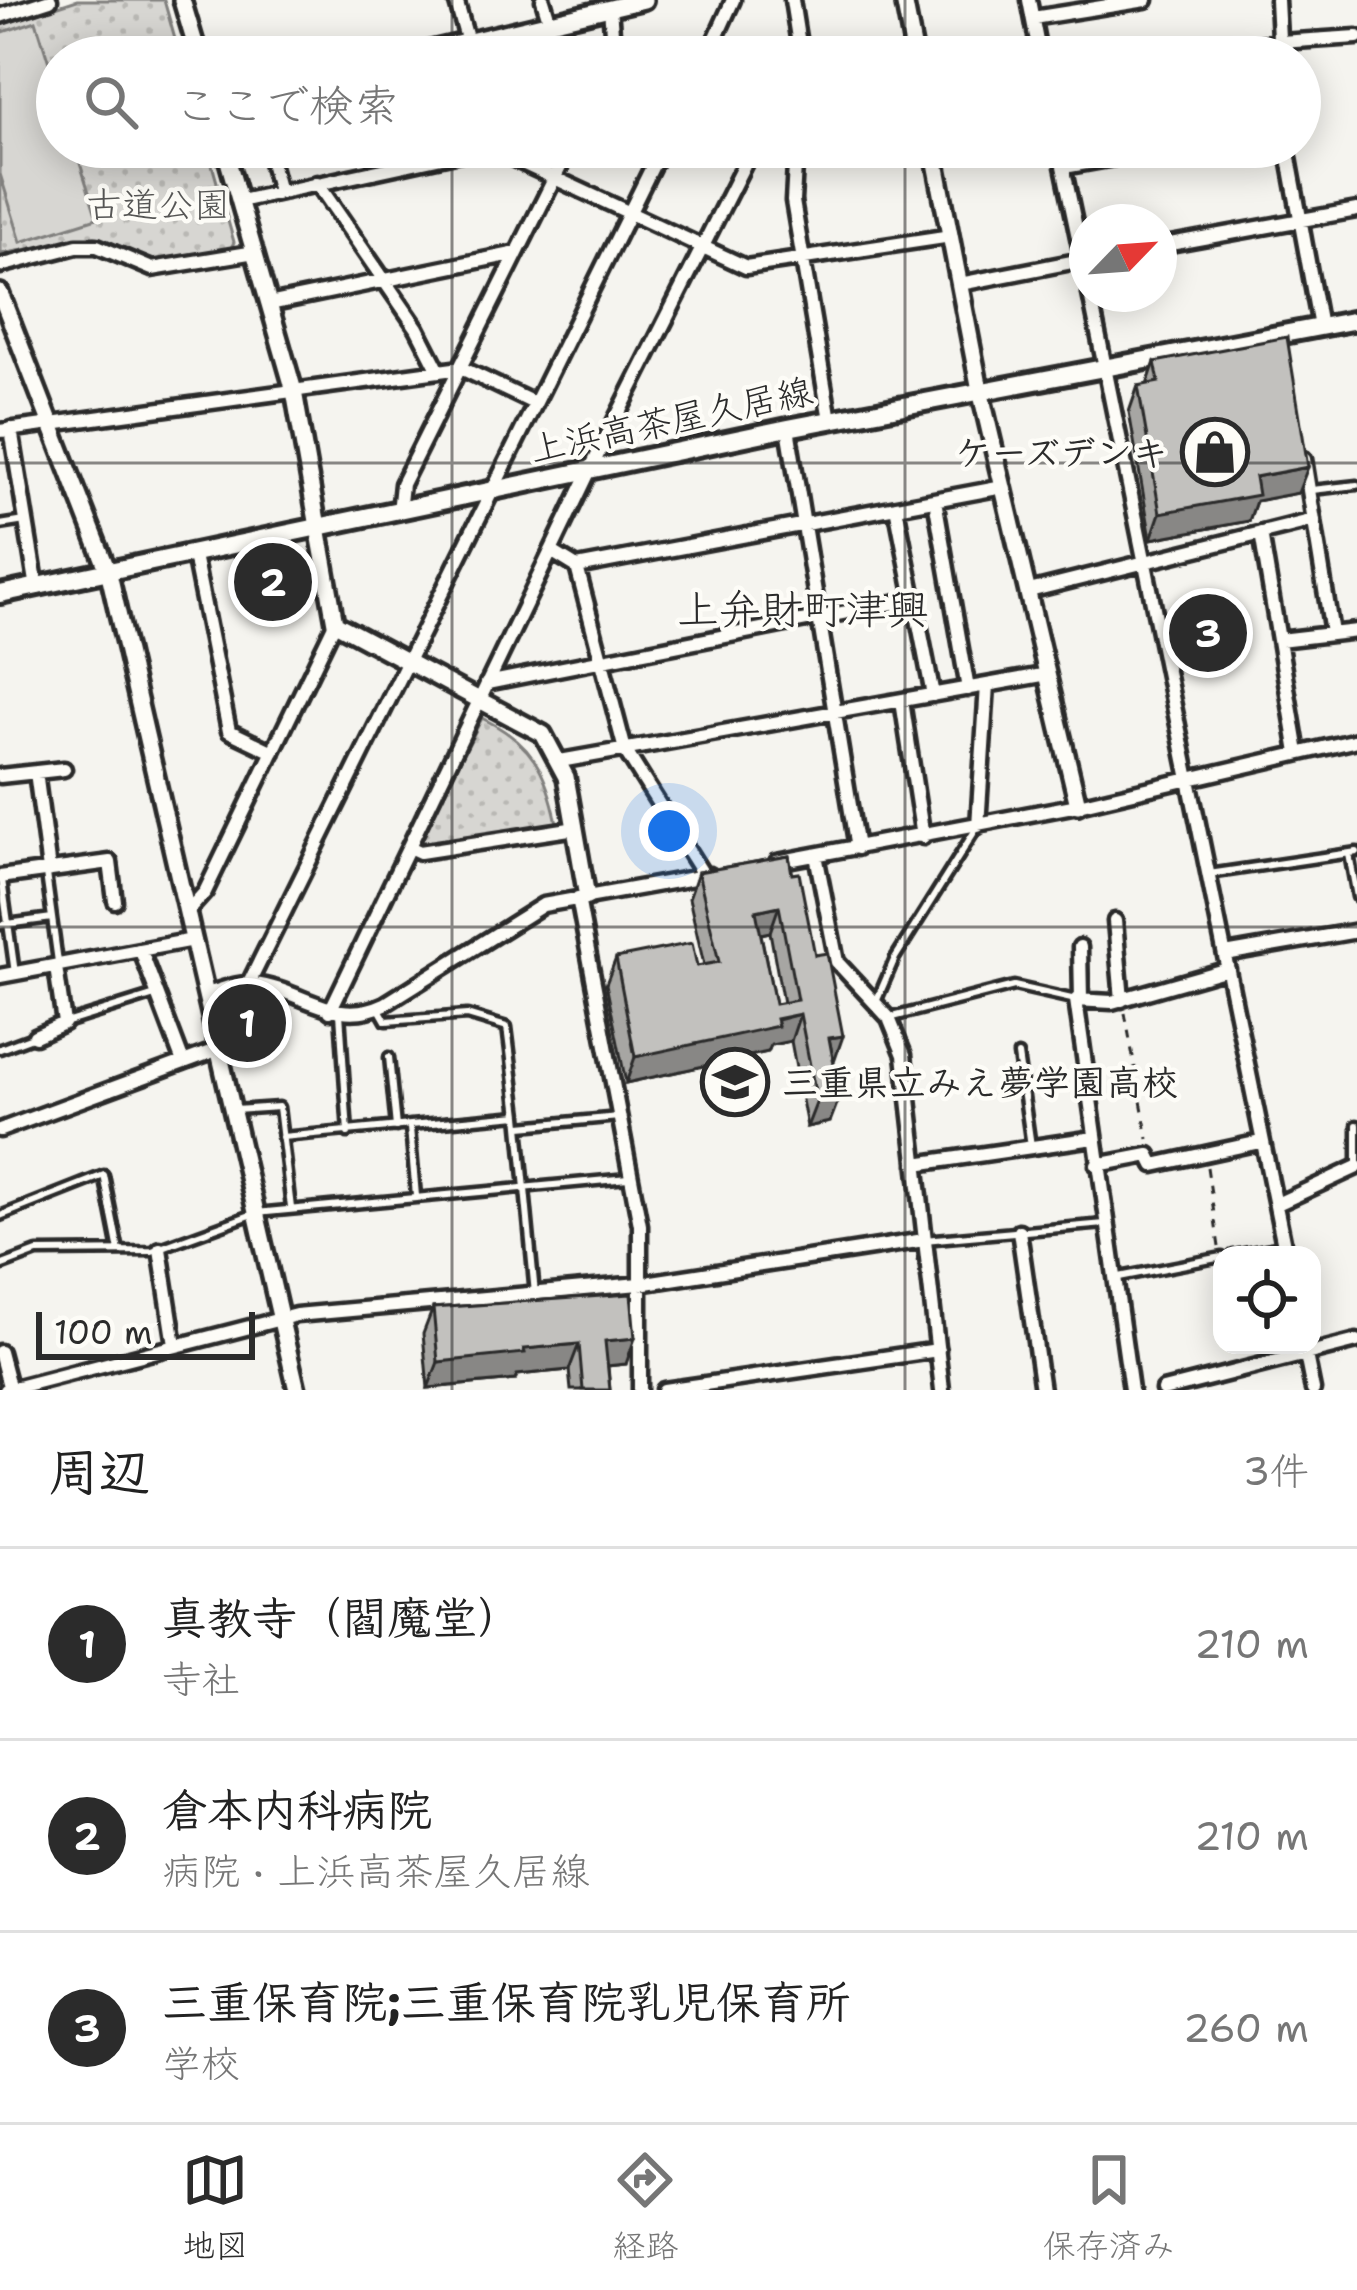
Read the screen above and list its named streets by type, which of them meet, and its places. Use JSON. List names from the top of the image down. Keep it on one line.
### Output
{"streets":{"main road":["上浜高茶屋久居線"]},"districts":["上弁財町津興"],"parks":["古道公園"],"places":{"shop":["ケーズデンキ"],"school or university":["三重県立みえ夢学園高校"]},"scale_bar":"100 m","north":"top right","page":{"search":"ここで検索","pins":["2","3","1"],"scale":"100 m","heading":["周辺","3件"],"list":[{"mark":"1","name":"真教寺（閻魔堂）","note":"寺社","value":"210 m"},{"mark":"2","name":"倉本内科病院","note":"病院 · 上浜高茶屋久居線","value":"210 m"},{"mark":"3","name":"三重保育院;三重保育院乳児保育所","note":"学校","value":"260 m"}],"nav":["地図","経路","保存済み"]}}
